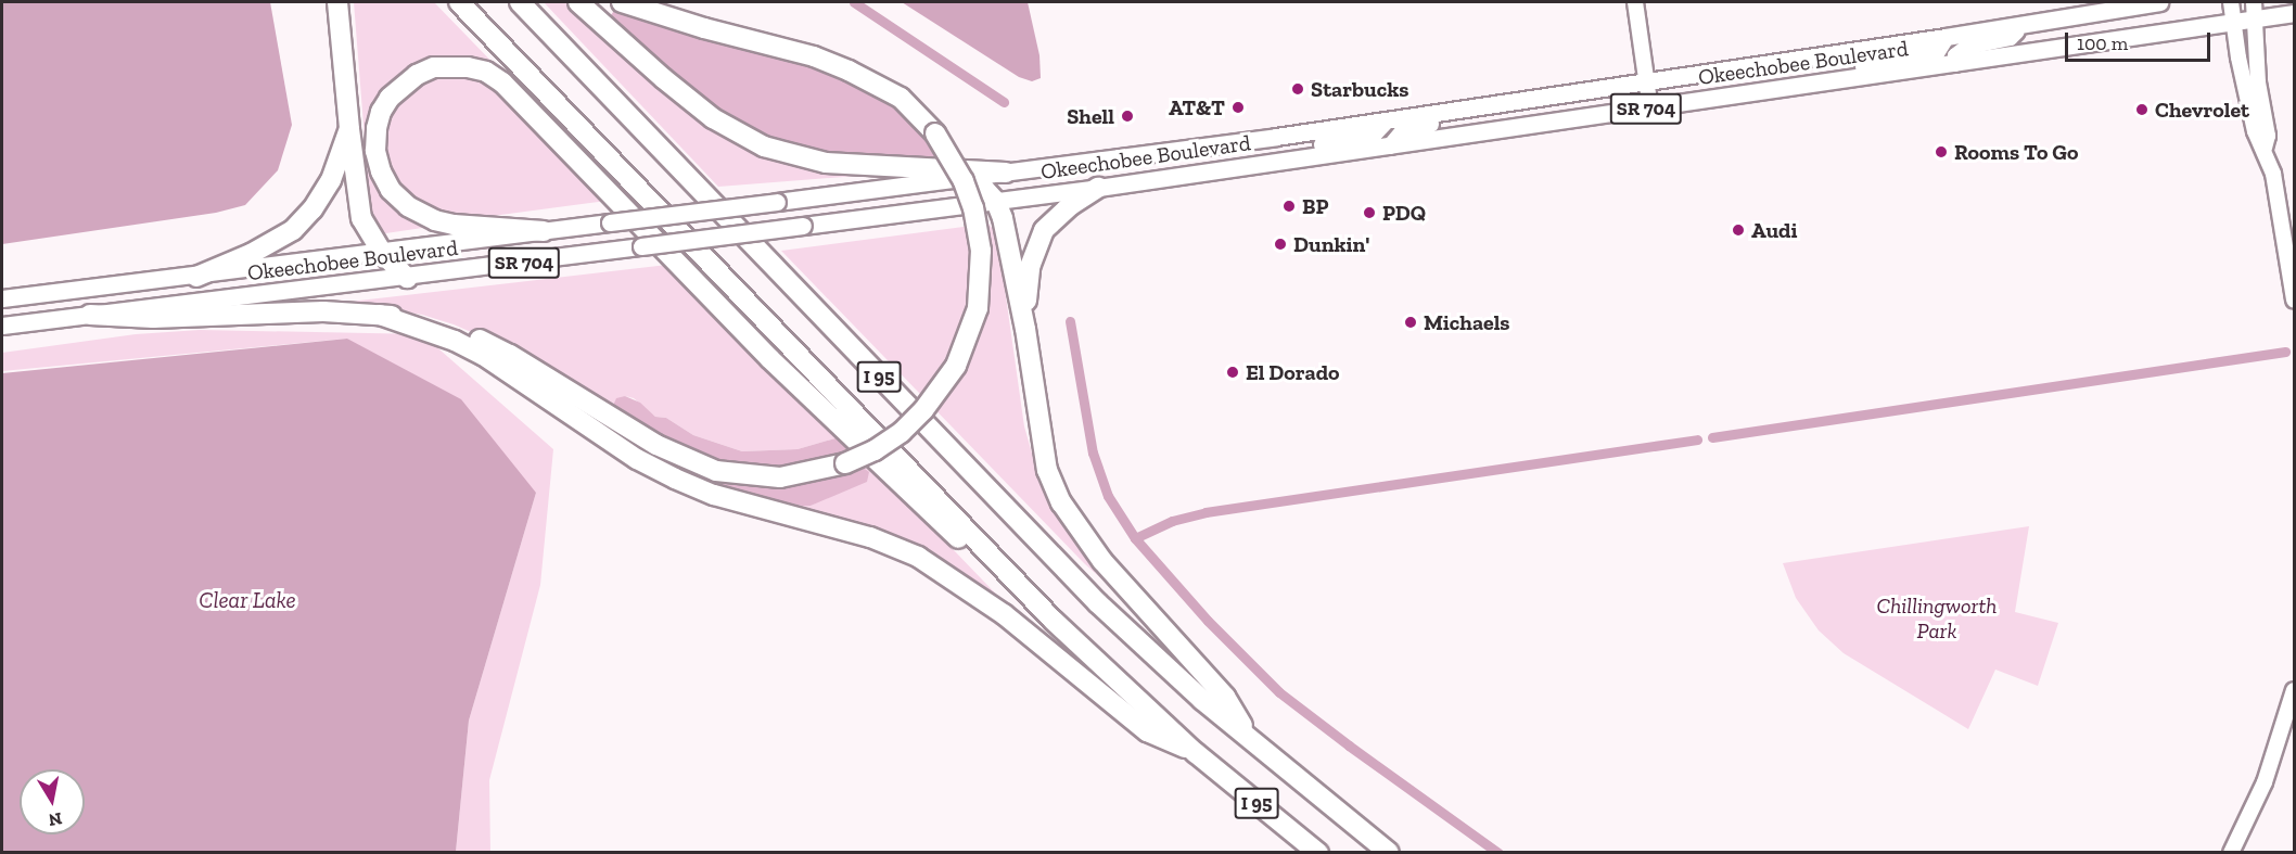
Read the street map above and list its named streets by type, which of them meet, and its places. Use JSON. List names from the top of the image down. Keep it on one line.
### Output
{"streets":{"highway":["I 95"],"main road":["Okeechobee Boulevard","SR 704"]},"water":["Clear Lake"],"parks":["Chillingworth Park"],"places":["Starbucks","AT&T","Chevrolet","Shell","Rooms To Go","BP","PDQ","Audi","Dunkin'","Michaels","El Dorado"],"scale_bar":"100 m","north":"bottom"}
